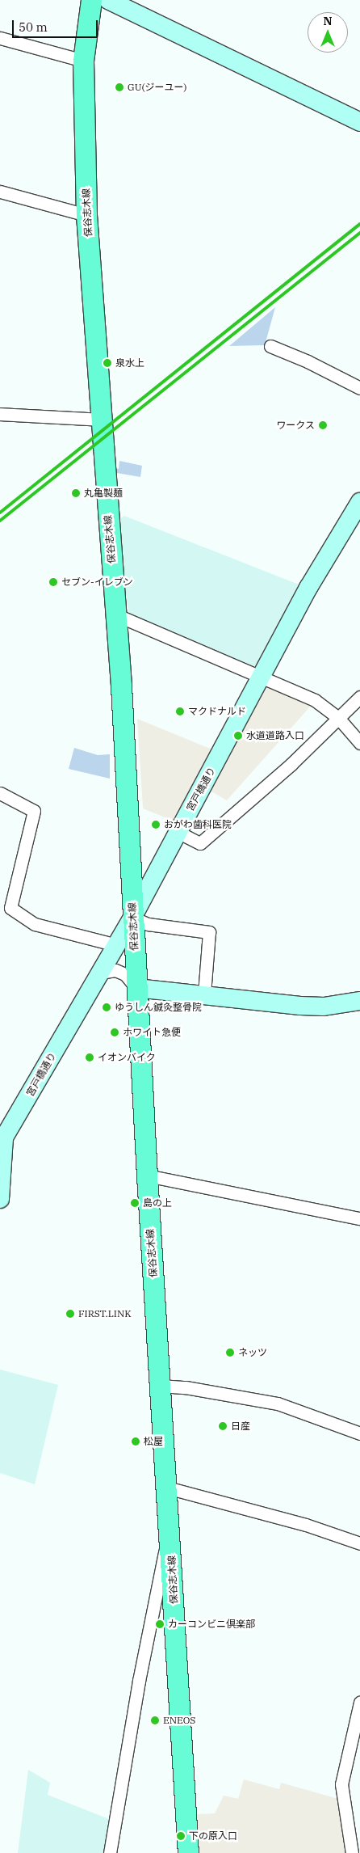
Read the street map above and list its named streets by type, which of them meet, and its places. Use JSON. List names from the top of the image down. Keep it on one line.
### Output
{"streets":{"main road":["保谷志木線"],"street":["宮戸橋通り"]},"crossings":[["保谷志木線","宮戸橋通り"]],"places":["GU(ジーユー)","泉水上","ワークス","丸亀製麺","セブン-イレブン","マクドナルド","水道道路入口","おがわ歯科医院","ゆうしん鍼灸整骨院","ホワイト急便","イオンバイク","島の上","FIRST.LINK","ネッツ","日産","松屋","カーコンビニ倶楽部","ENEOS","下の原入口"],"scale_bar":"50 m","north":"top"}
